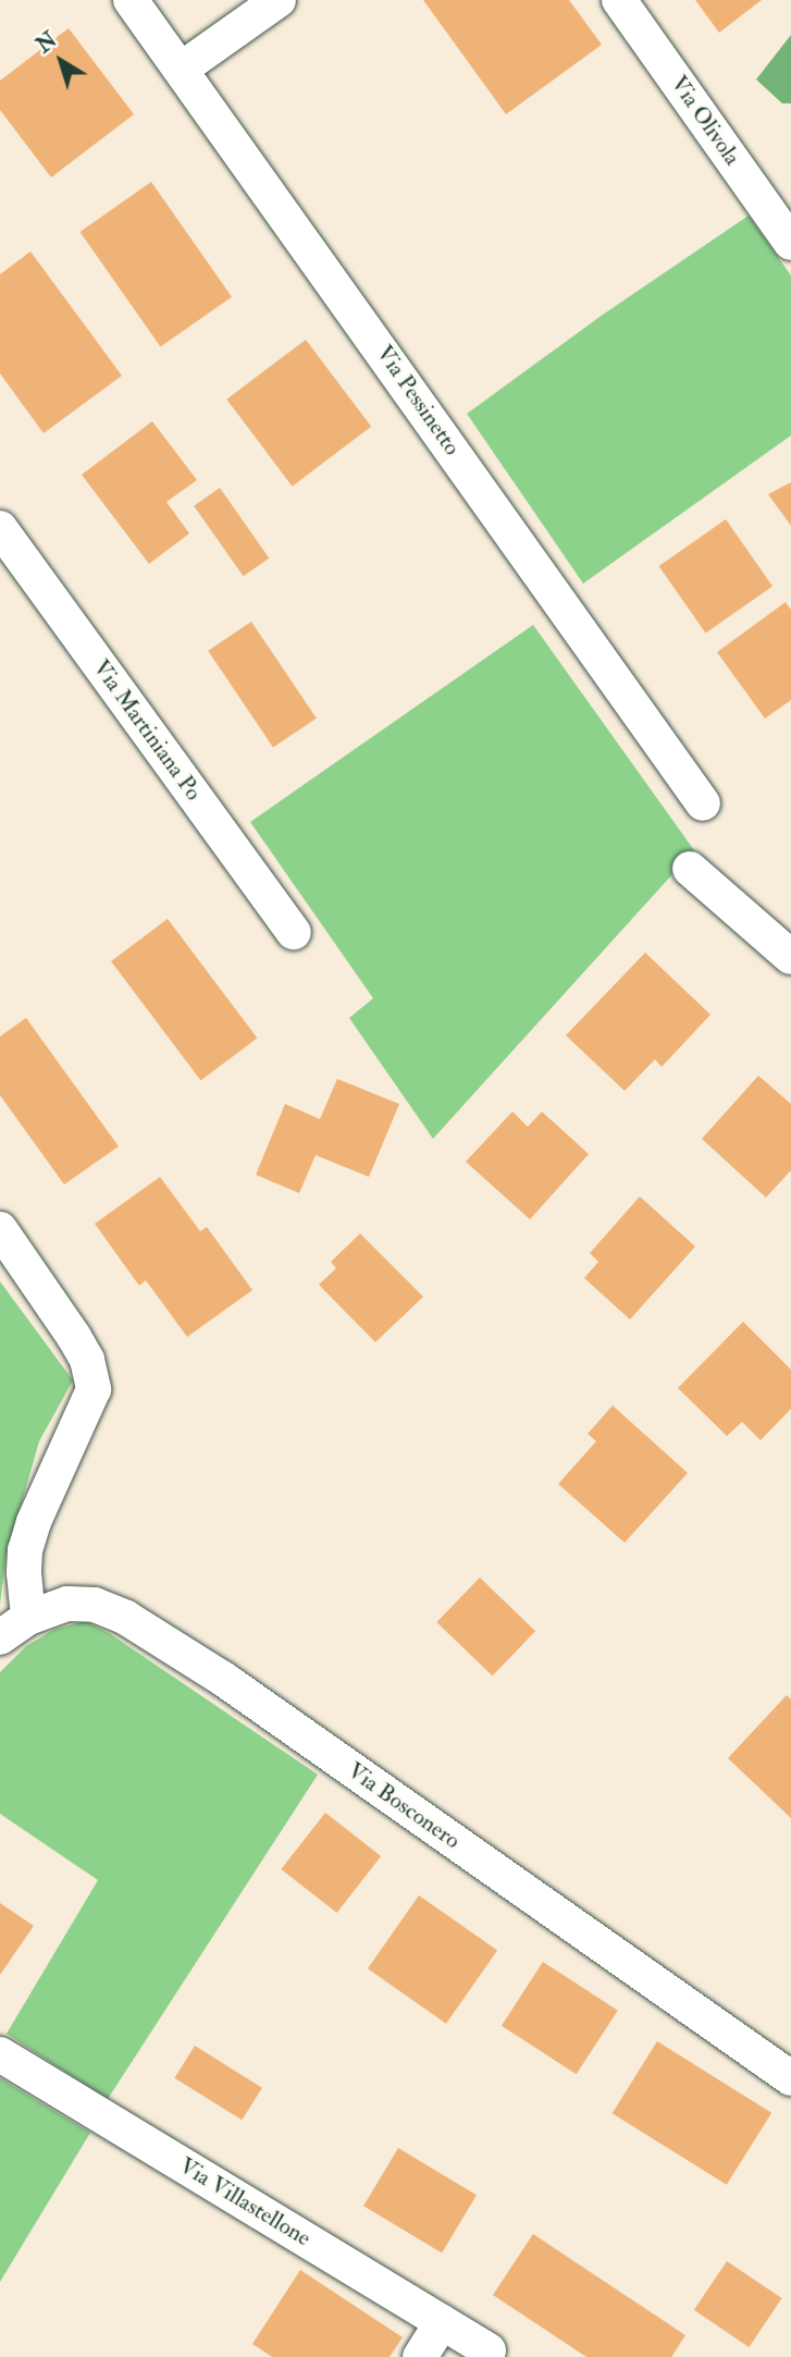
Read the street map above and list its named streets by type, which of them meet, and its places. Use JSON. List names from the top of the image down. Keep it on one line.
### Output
{"streets":{"street":["Via Olivola","Via Pessinetto","Via Martiniana Po","Via Bosconero","Via Villastellone"]},"north":"top left"}
